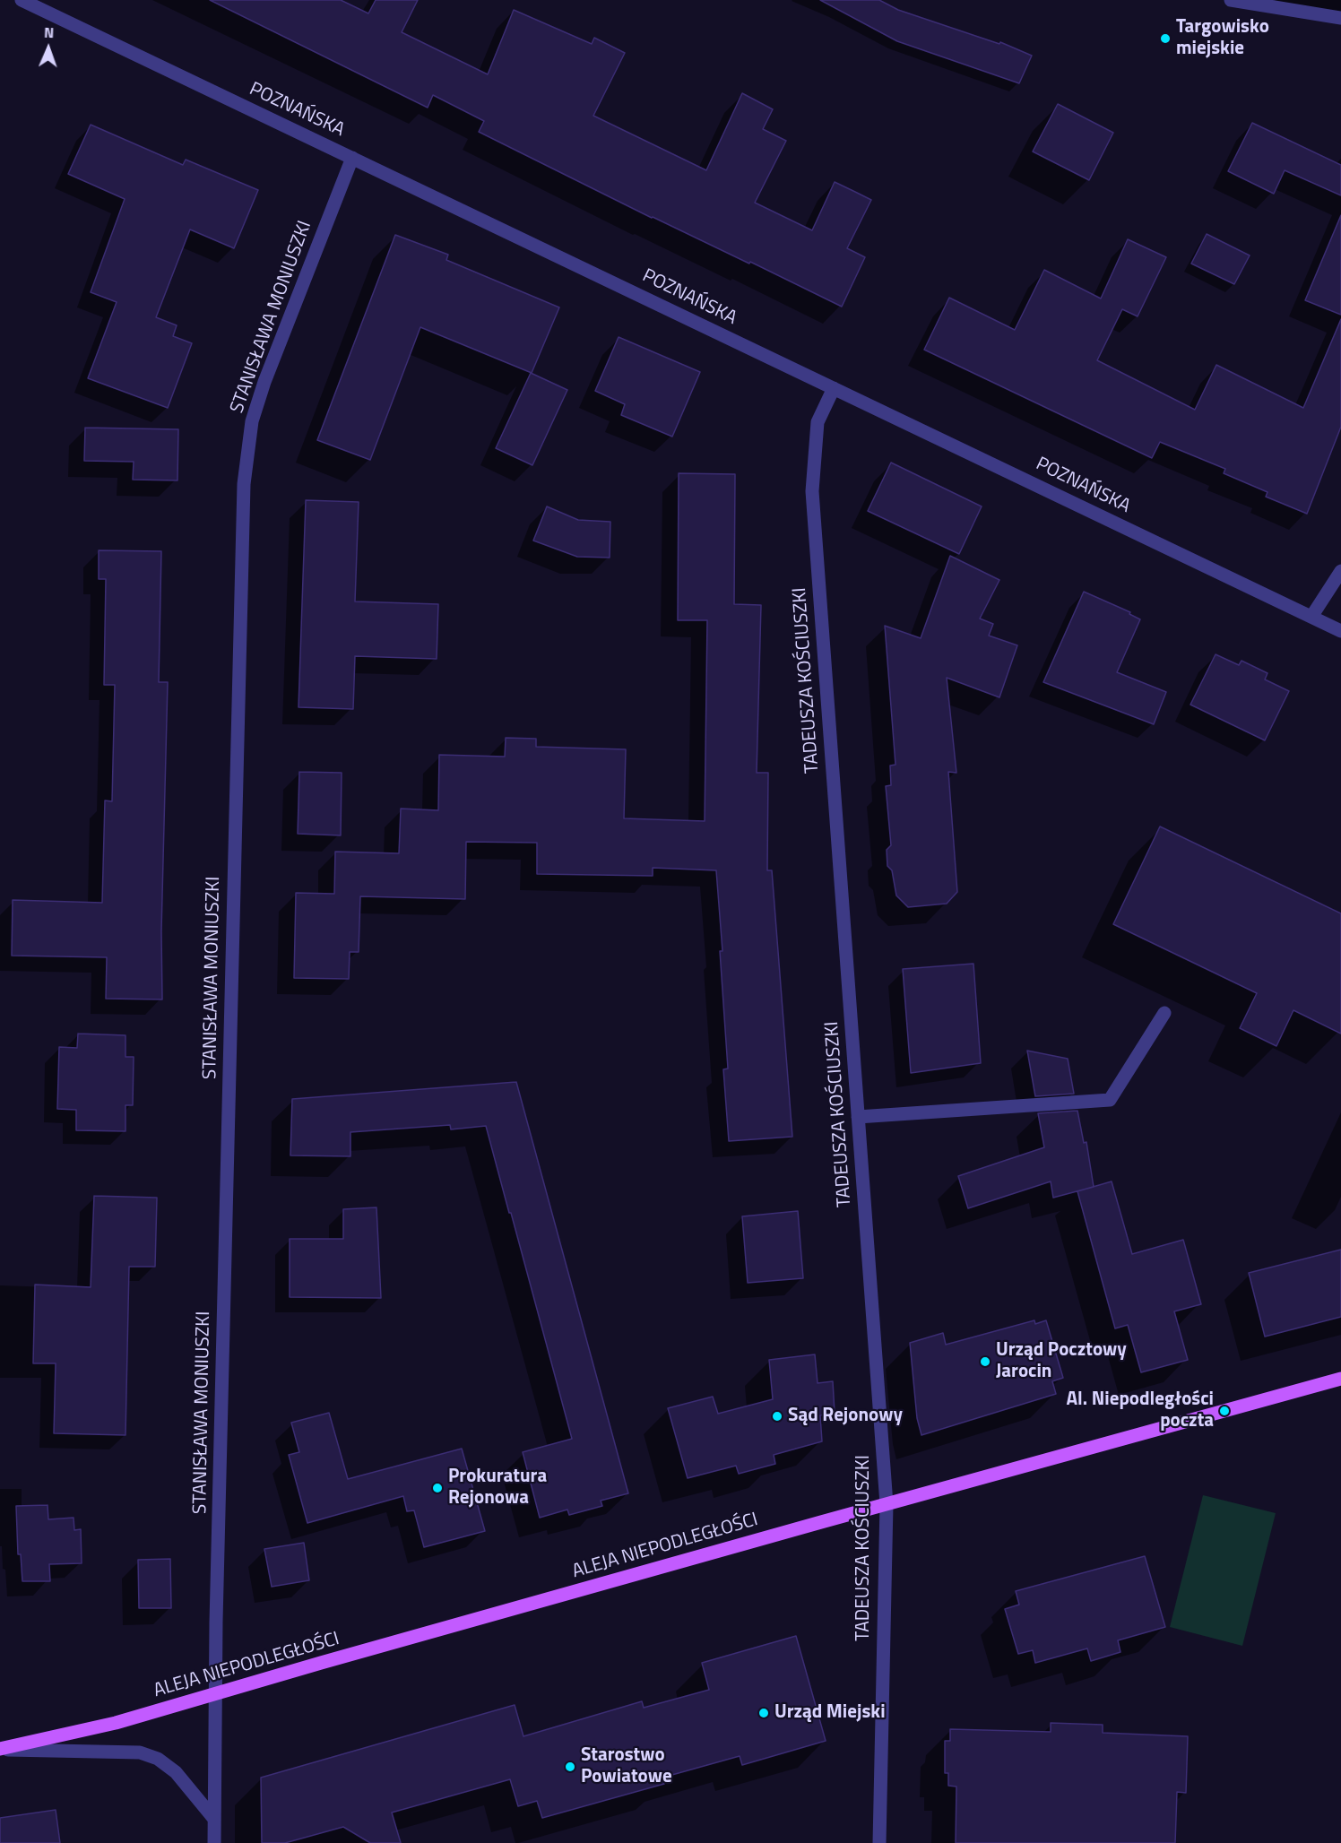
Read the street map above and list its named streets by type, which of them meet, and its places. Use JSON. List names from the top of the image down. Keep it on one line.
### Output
{"streets":{"main road":["ALEJA NIEPODLEGŁOŚCI"],"street":["POZNAŃSKA","STANISŁAWA MONIUSZKI","TADEUSZA KOŚCIUSZKI"]},"crossings":[["POZNAŃSKA","STANISŁAWA MONIUSZKI"],["POZNAŃSKA","TADEUSZA KOŚCIUSZKI"],["STANISŁAWA MONIUSZKI","ALEJA NIEPODLEGŁOŚCI"],["TADEUSZA KOŚCIUSZKI","ALEJA NIEPODLEGŁOŚCI"]],"places":["Targowisko miejskie","Urząd Pocztowy Jarocin","Al. Niepodległości poczta","Sąd Rejonowy","Prokuratura Rejonowa","Urząd Miejski","Starostwo Powiatowe"],"north":"top"}
